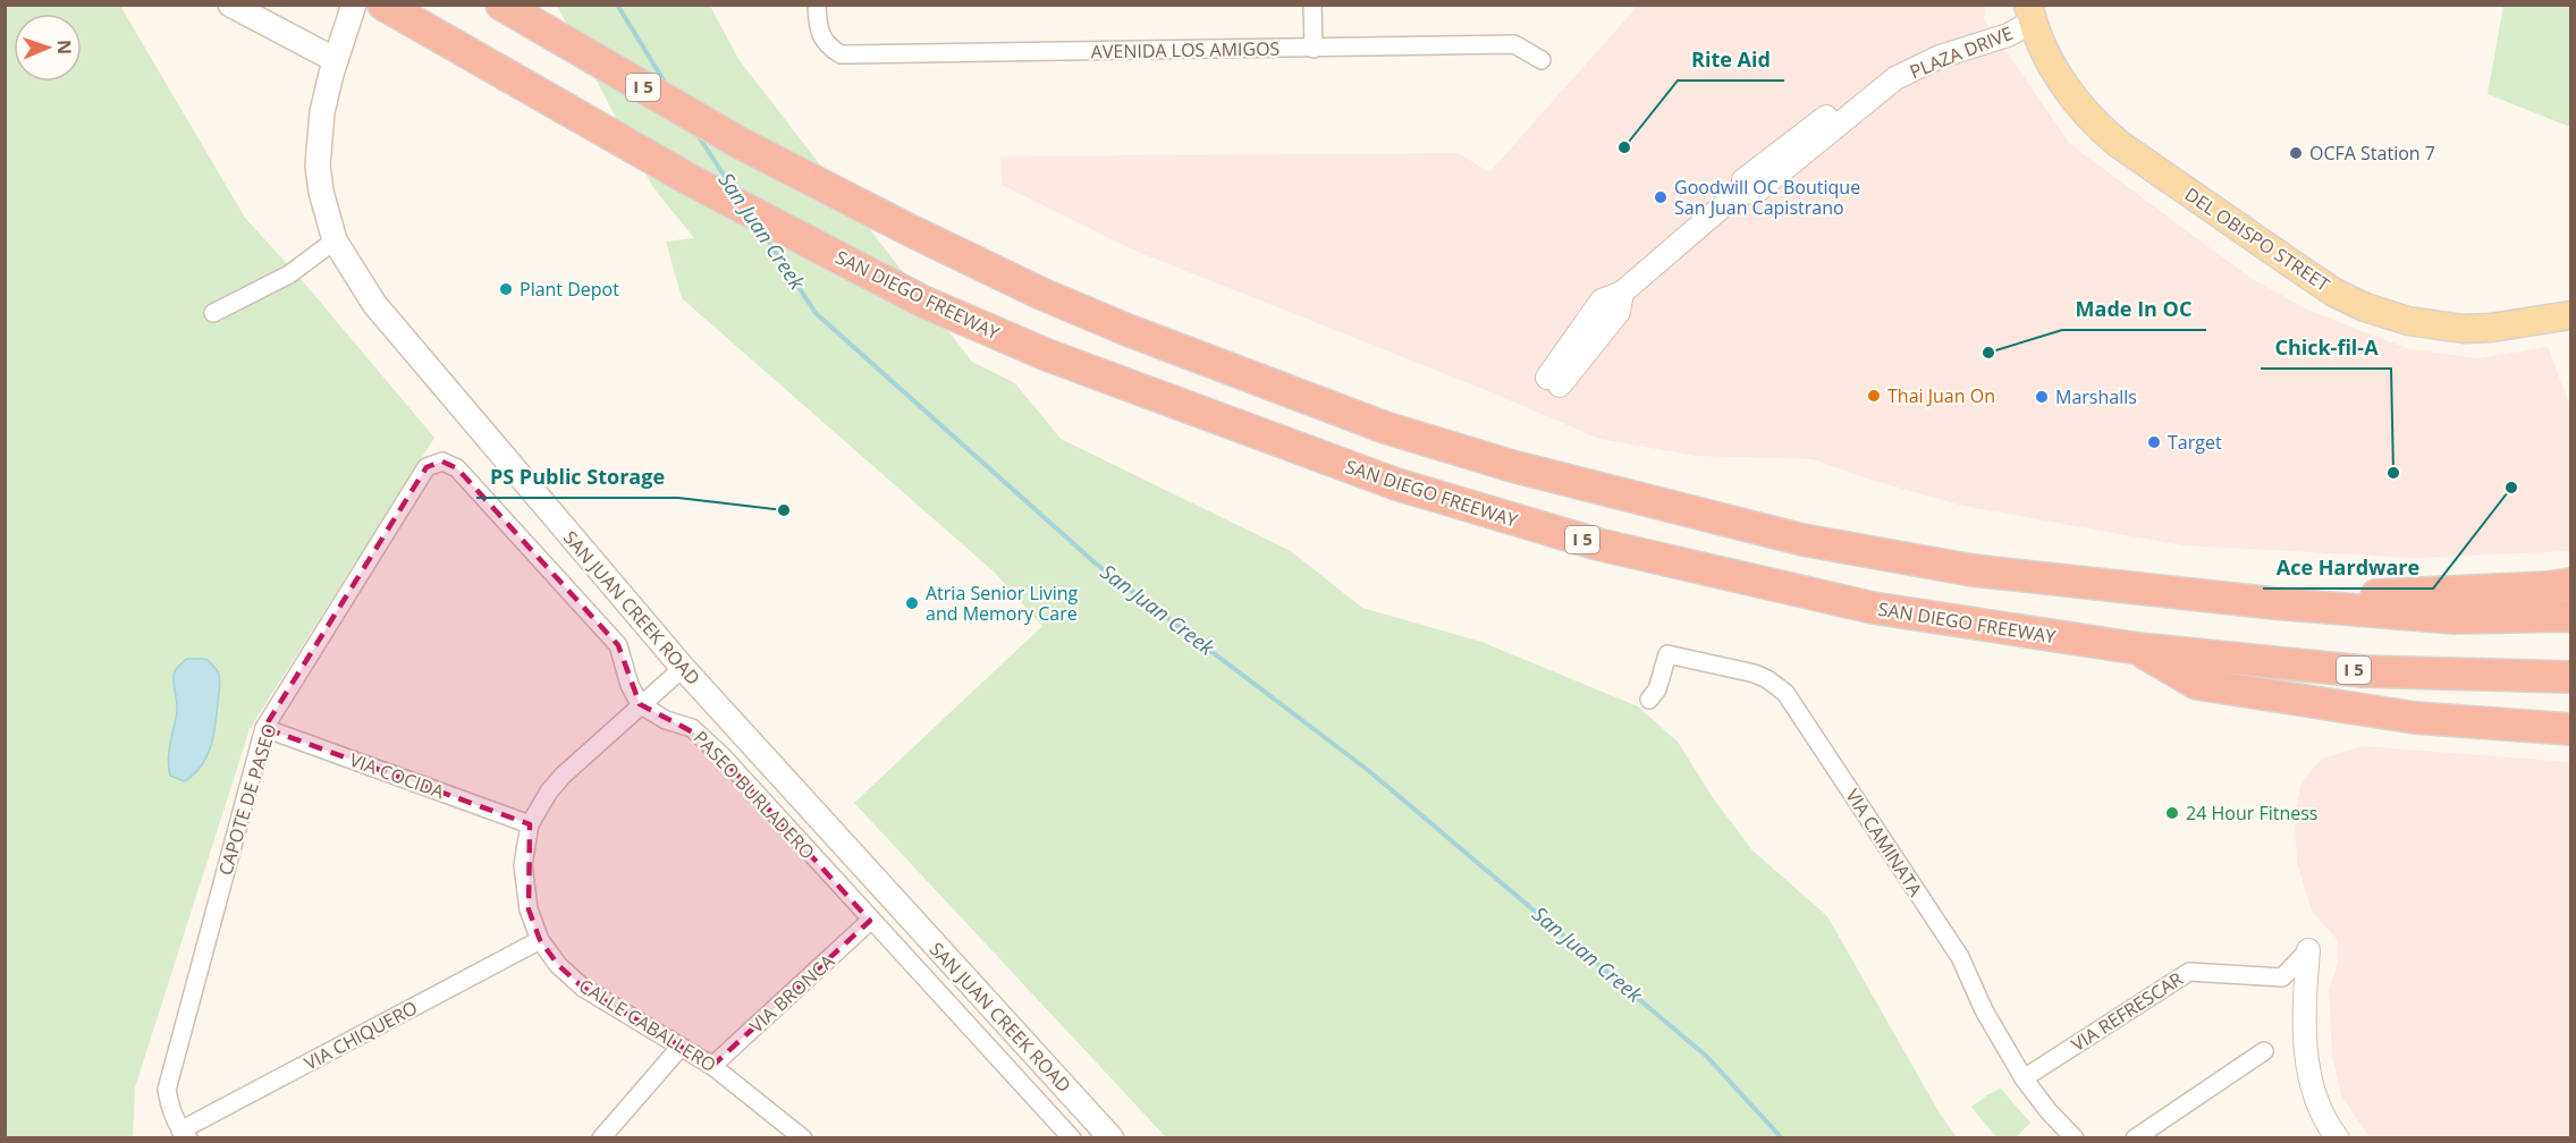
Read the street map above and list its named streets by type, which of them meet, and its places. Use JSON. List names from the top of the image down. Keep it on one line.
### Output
{"streets":{"highway":["I 5","SAN DIEGO FREEWAY"],"main road":["DEL OBISPO STREET","SAN JUAN CREEK ROAD"],"street":["AVENIDA LOS AMIGOS","PLAZA DRIVE","VIA COCIDA","PASEO BURLADERO","CAPOTE DE PASEO","VIA CAMINATA","VIA BRONCA","VIA REFRESCAR","CALLE CABALLERO","VIA CHIQUERO"]},"crossings":[["PLAZA DRIVE","DEL OBISPO STREET"],["SAN JUAN CREEK ROAD","CALLE CABALLERO"],["VIA COCIDA","CAPOTE DE PASEO"],["VIA COCIDA","CALLE CABALLERO"],["PASEO BURLADERO","CAPOTE DE PASEO"],["PASEO BURLADERO","VIA BRONCA"],["PASEO BURLADERO","CALLE CABALLERO"],["CAPOTE DE PASEO","CALLE CABALLERO"],["CAPOTE DE PASEO","VIA CHIQUERO"],["VIA CAMINATA","VIA REFRESCAR"],["VIA BRONCA","CALLE CABALLERO"],["CALLE CABALLERO","VIA CHIQUERO"]],"water":["San Juan Creek"],"places":["Rite Aid","OCFA Station 7","Goodwill OC Boutique San Juan Capistrano","Plant Depot","Made In OC","Thai Juan On","Marshalls","Target","Chick-fil-A","Ace Hardware","PS Public Storage","Atria Senior Living and Memory Care","24 Hour Fitness"],"north":"right"}
